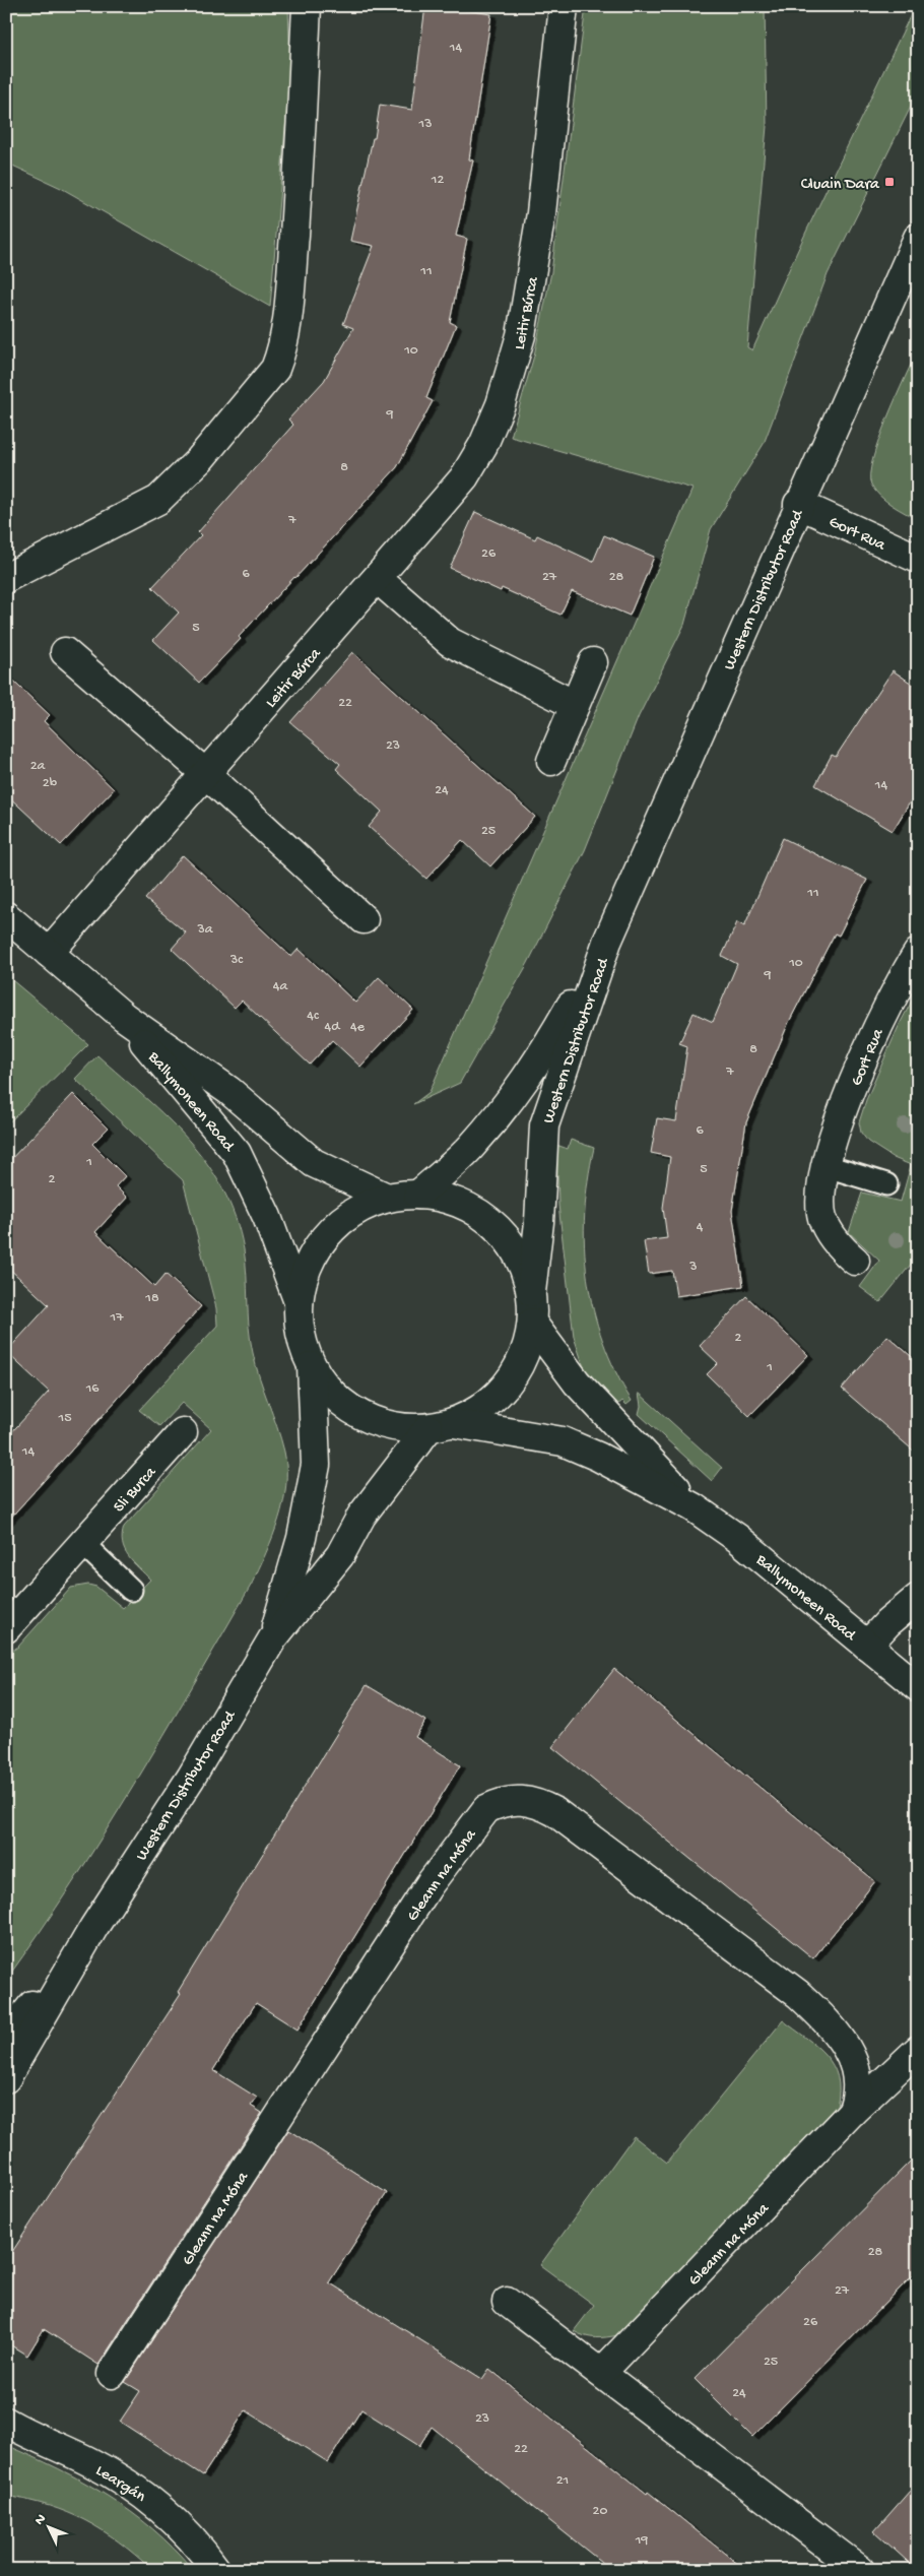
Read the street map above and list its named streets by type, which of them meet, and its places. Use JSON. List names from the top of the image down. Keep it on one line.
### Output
{"streets":{"street":["Leitir Búrca","Gort Rua","Western Distributor Road","Ballymoneen Road","Sli Burca","Gleann na Móna","Leargán"]},"crossings":[["Leitir Búrca","Ballymoneen Road"],["Gort Rua","Western Distributor Road"],["Western Distributor Road","Ballymoneen Road"]],"places":{"transit":["Cluain Dara"]},"house_numbers":["14","13","12","11","10","9","8","7","26","6","27","28","5","22","23","2a","2b","14","24","25","11","3a","3c","10","9","4a","4c","4d","4e","8","7","6","1","5","2","4","3","18","17","2","1","16","15","14","28","27","26","25","24","23","22","21","20","19"],"north":"top left"}
